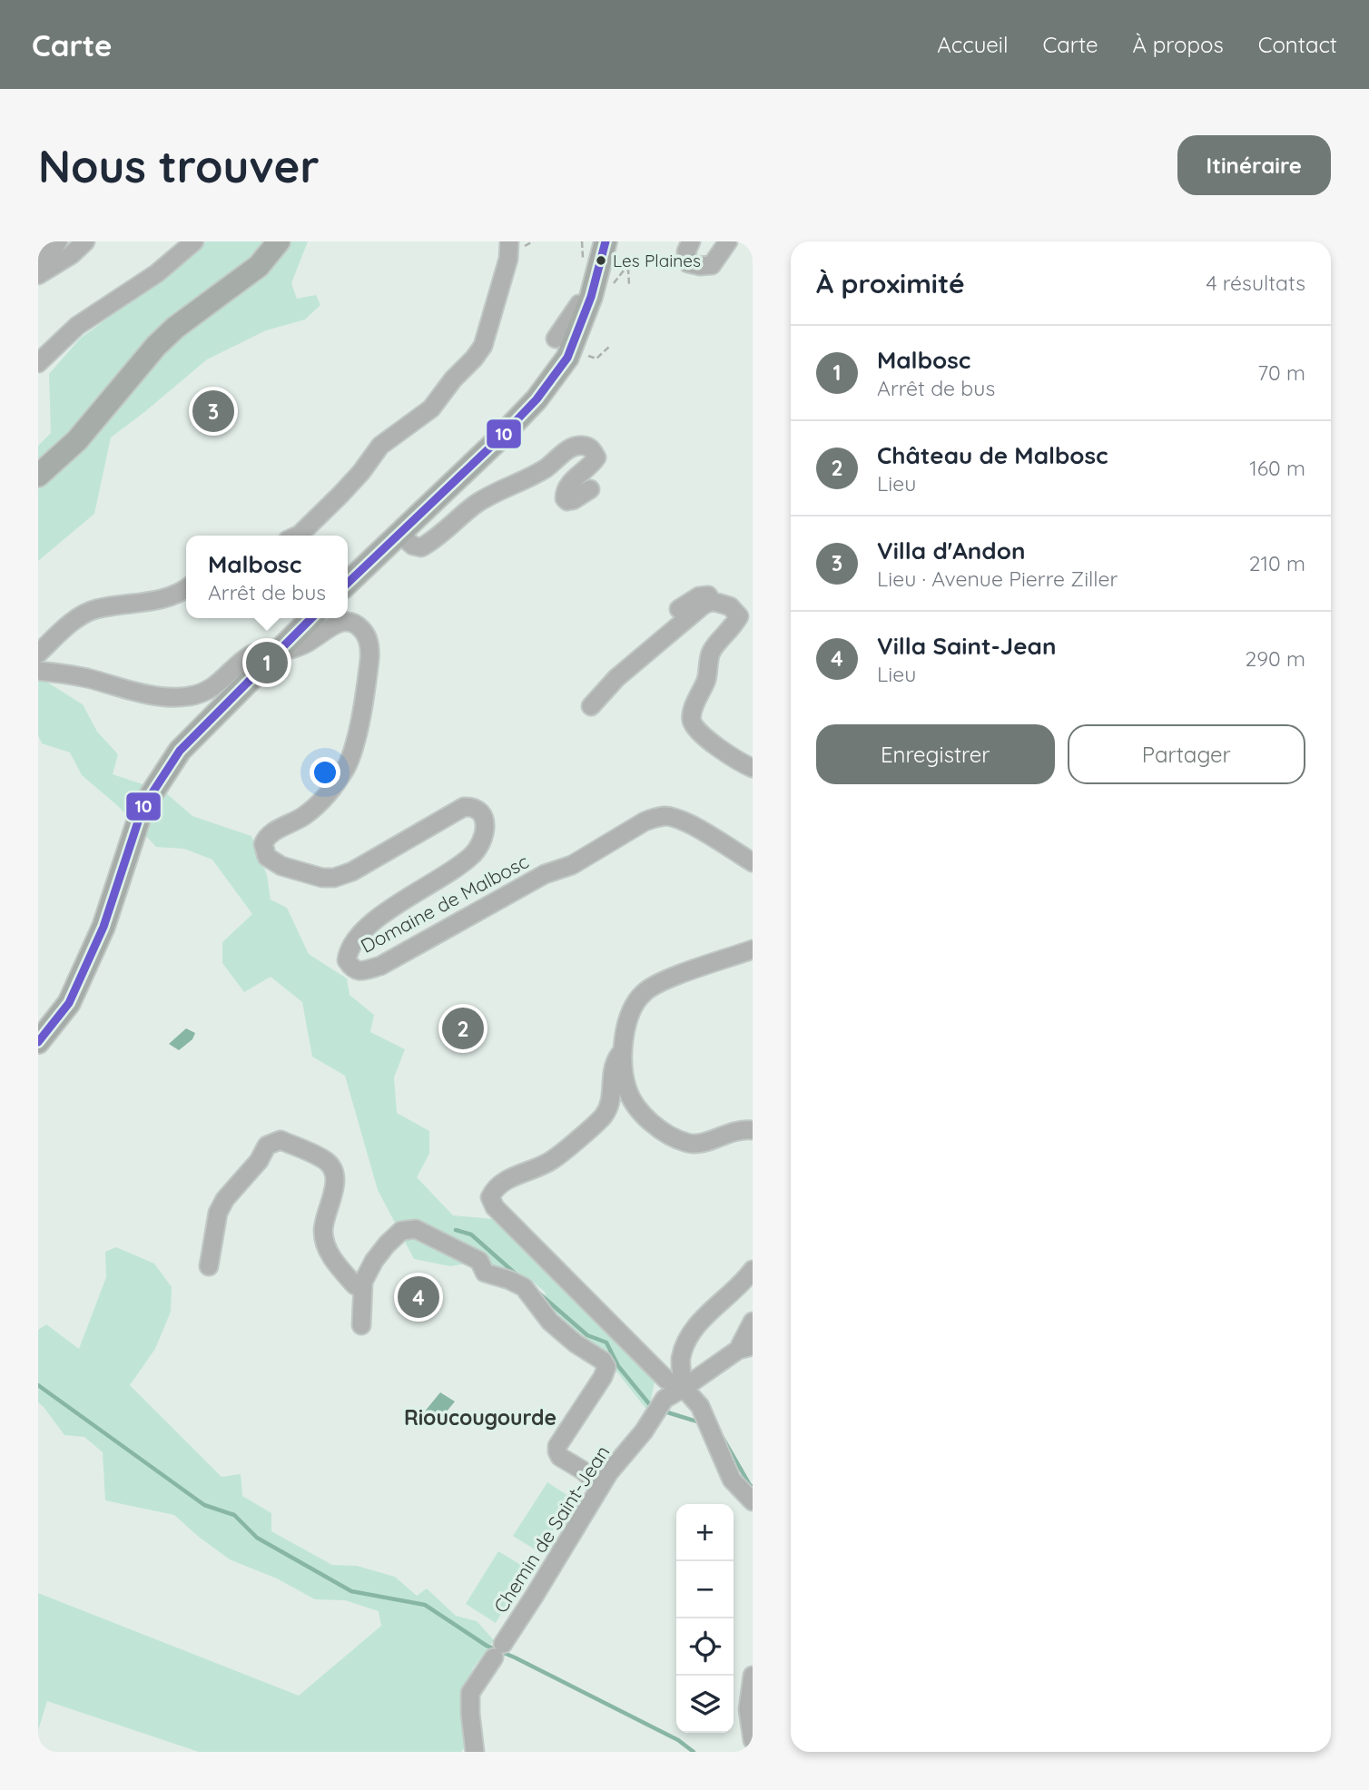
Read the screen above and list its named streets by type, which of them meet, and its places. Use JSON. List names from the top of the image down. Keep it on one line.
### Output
{"streets":{"street":["Domaine de Malbosc","Chemin de Saint-Jean"]},"districts":["Rioucougourde"],"places":["Les Plaines"],"lines":["transit line 10"],"page":{"header":"Carte","nav":["Accueil","Carte","À propos","Contact"],"buttons":["Itinéraire",["Enregistrer","Partager"]],"title":"Nous trouver","heading":["À proximité","4 résultats"],"list":[{"mark":"1","name":"Malbosc","note":"Arrêt de bus","value":"70 m"},{"mark":"2","name":"Château de Malbosc","note":"Lieu","value":"160 m"},{"mark":"3","name":"Villa d'Andon","note":"Lieu · Avenue Pierre Ziller","value":"210 m"},{"mark":"4","name":"Villa Saint-Jean","note":"Lieu","value":"290 m"}],"pins":["3","1","2","4"],"popup":["Malbosc","Arrêt de bus"],"map_buttons":["+","−"]}}
